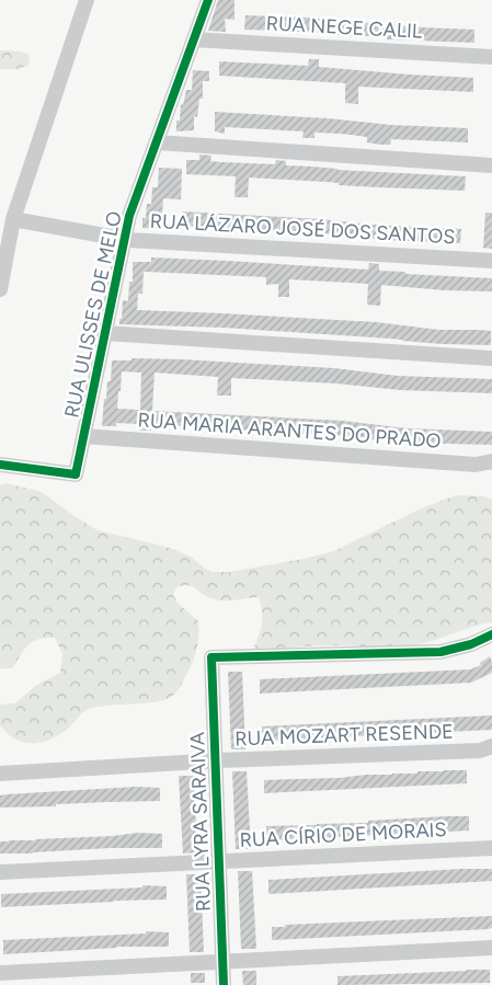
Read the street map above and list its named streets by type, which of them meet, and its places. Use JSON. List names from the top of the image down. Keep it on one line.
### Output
{"streets":{"street":["RUA NEGE CALIL","RUA LÁZARO JOSÉ DOS SANTOS","RUA ULISSES DE MELO","RUA MARIA ARANTES DO PRADO","RUA MOZART RESENDE","RUA LYRA SARAIVA","RUA CÍRIO DE MORAIS"]},"crossings":[["RUA NEGE CALIL","RUA ULISSES DE MELO"],["RUA LÁZARO JOSÉ DOS SANTOS","RUA ULISSES DE MELO"],["RUA ULISSES DE MELO","RUA MARIA ARANTES DO PRADO"],["RUA MOZART RESENDE","RUA LYRA SARAIVA"],["RUA LYRA SARAIVA","RUA CÍRIO DE MORAIS"]]}
